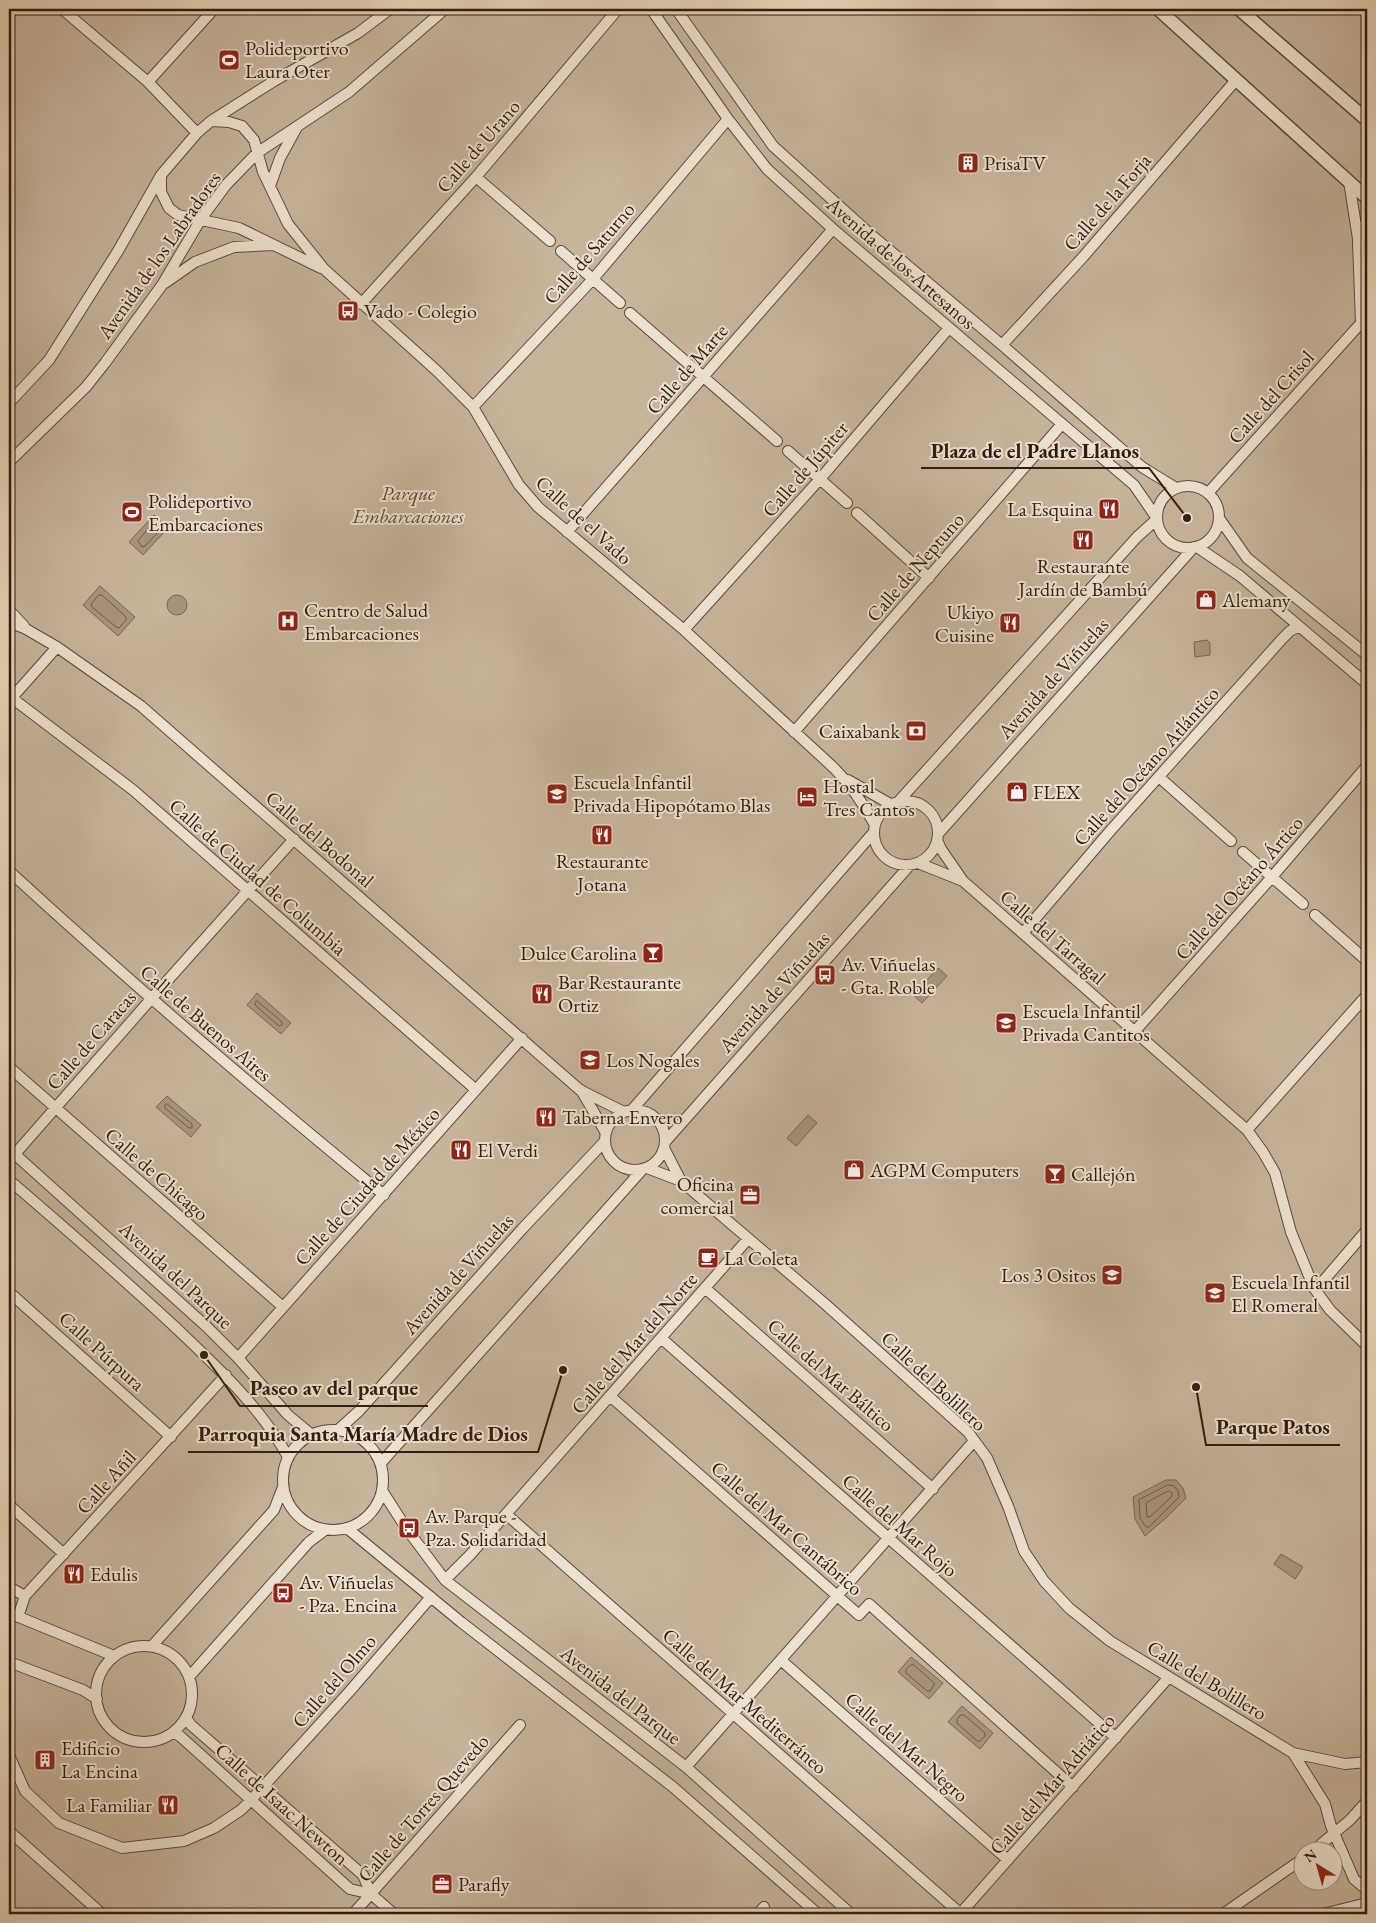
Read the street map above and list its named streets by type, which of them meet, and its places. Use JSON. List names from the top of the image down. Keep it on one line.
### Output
{"streets":{"street":["Calle de Urano","Calle de la Forja","Calle de Saturno","Avenida de los Labradores","Avenida de los Artesanos","Calle de Marte","Calle del Crisol","Calle de Júpiter","Calle de el Vado","Calle de Neptuno","Avenida de Viñuelas","Calle del Océano Atlántico","Calle del Bodonal","Calle de Ciudad de Columbia","Calle del Océano Ártico","Calle del Tarragal","Calle de Buenos Aires","Calle de Caracas","Calle de Chicago","Calle de Ciudad de México","Avenida del Parque","Calle del Mar del Norte","Calle Púrpura","Calle del Mar Báltico","Calle del Bolillero","Calle Añil","Calle del Mar Rojo","Calle del Mar Cantábrico","Calle del Olmo","Calle del Mar Mediterráneo","Calle del Mar Negro","Calle del Mar Adriático","Calle de Isaac Newton","Calle de Torres Quevedo"]},"crossings":[["Calle de Urano","Calle de el Vado"],["Calle de la Forja","Avenida de los Artesanos"],["Calle de Saturno","Avenida de los Artesanos"],["Calle de Saturno","Calle de el Vado"],["Avenida de los Artesanos","Calle de Marte"],["Avenida de los Artesanos","Calle del Crisol"],["Avenida de los Artesanos","Calle de Júpiter"],["Avenida de los Artesanos","Calle de Neptuno"],["Avenida de los Artesanos","Avenida de Viñuelas"],["Calle de Marte","Calle de el Vado"],["Calle del Crisol","Avenida de Viñuelas"],["Calle de Júpiter","Calle de el Vado"],["Calle de el Vado","Calle de Neptuno"],["Avenida de Viñuelas","Calle del Bodonal"],["Avenida de Viñuelas","Calle del Tarragal"],["Avenida de Viñuelas","Avenida del Parque"],["Calle del Océano Atlántico","Calle del Tarragal"],["Calle del Bodonal","Calle de Caracas"],["Calle del Bodonal","Calle de Ciudad de México"],["Calle de Ciudad de Columbia","Calle de Caracas"],["Calle de Ciudad de Columbia","Calle de Ciudad de México"],["Calle del Océano Ártico","Calle del Tarragal"],["Calle de Buenos Aires","Calle de Caracas"],["Calle de Buenos Aires","Calle de Ciudad de México"],["Calle de Caracas","Calle de Chicago"],["Calle de Caracas","Avenida del Parque"],["Calle de Chicago","Calle de Ciudad de México"],["Calle de Ciudad de México","Avenida del Parque"],["Avenida del Parque","Calle del Mar del Norte"],["Avenida del Parque","Calle Añil"],["Avenida del Parque","Calle del Olmo"],["Calle del Mar del Norte","Calle del Mar Báltico"],["Calle del Mar del Norte","Calle del Bolillero"],["Calle del Mar del Norte","Calle del Mar Rojo"],["Calle del Mar del Norte","Calle del Mar Cantábrico"],["Calle del Mar del Norte","Calle del Mar Mediterráneo"],["Calle Púrpura","Calle Añil"],["Calle del Bolillero","Calle del Mar Adriático"],["Calle del Mar Rojo","Calle del Mar Adriático"],["Calle del Mar Cantábrico","Calle del Mar Adriático"],["Calle del Olmo","Calle de Isaac Newton"],["Calle del Mar Mediterráneo","Calle del Mar Adriático"],["Calle del Mar Negro","Calle del Mar Adriático"],["Calle de Isaac Newton","Calle de Torres Quevedo"]],"parks":["Parque Embarcaciones"],"places":{"sports":["Polideportivo Laura Oter","Polideportivo Embarcaciones"],"building":["PrisaTV","Edificio La Encina"],"bus stop":["Vado - Colegio","Av. Viñuelas - Gta. Roble","Av. Parque - Pza. Solidaridad","Av. Viñuelas - Pza. Encina"],"restaurant":["La Esquina","Restaurante Jardín de Bambú","Ukiyo Cuisine","Restaurante Jotana","Bar Restaurante Ortiz","Taberna Envero","El Verdi","Edulis","La Familiar"],"other":["Plaza de el Padre Llanos","Paseo av del parque","Parroquia Santa María Madre de Dios","Parque Patos"],"shop":["Alemany","FLEX","AGPM Computers"],"hospital":["Centro de Salud Embarcaciones"],"bank":["Caixabank"],"school or university":["Escuela Infantil Privada Hipopótamo Blas","Escuela Infantil Privada Cantitos","Los Nogales","Los 3 Ositos","Escuela Infantil El Romeral"],"hotel":["Hostal Tres Cantos"],"bar":["Dulce Carolina","Callejón"],"office":["Oficina comercial","Parafly"],"cafe":["La Coleta"]},"north":"top left"}
